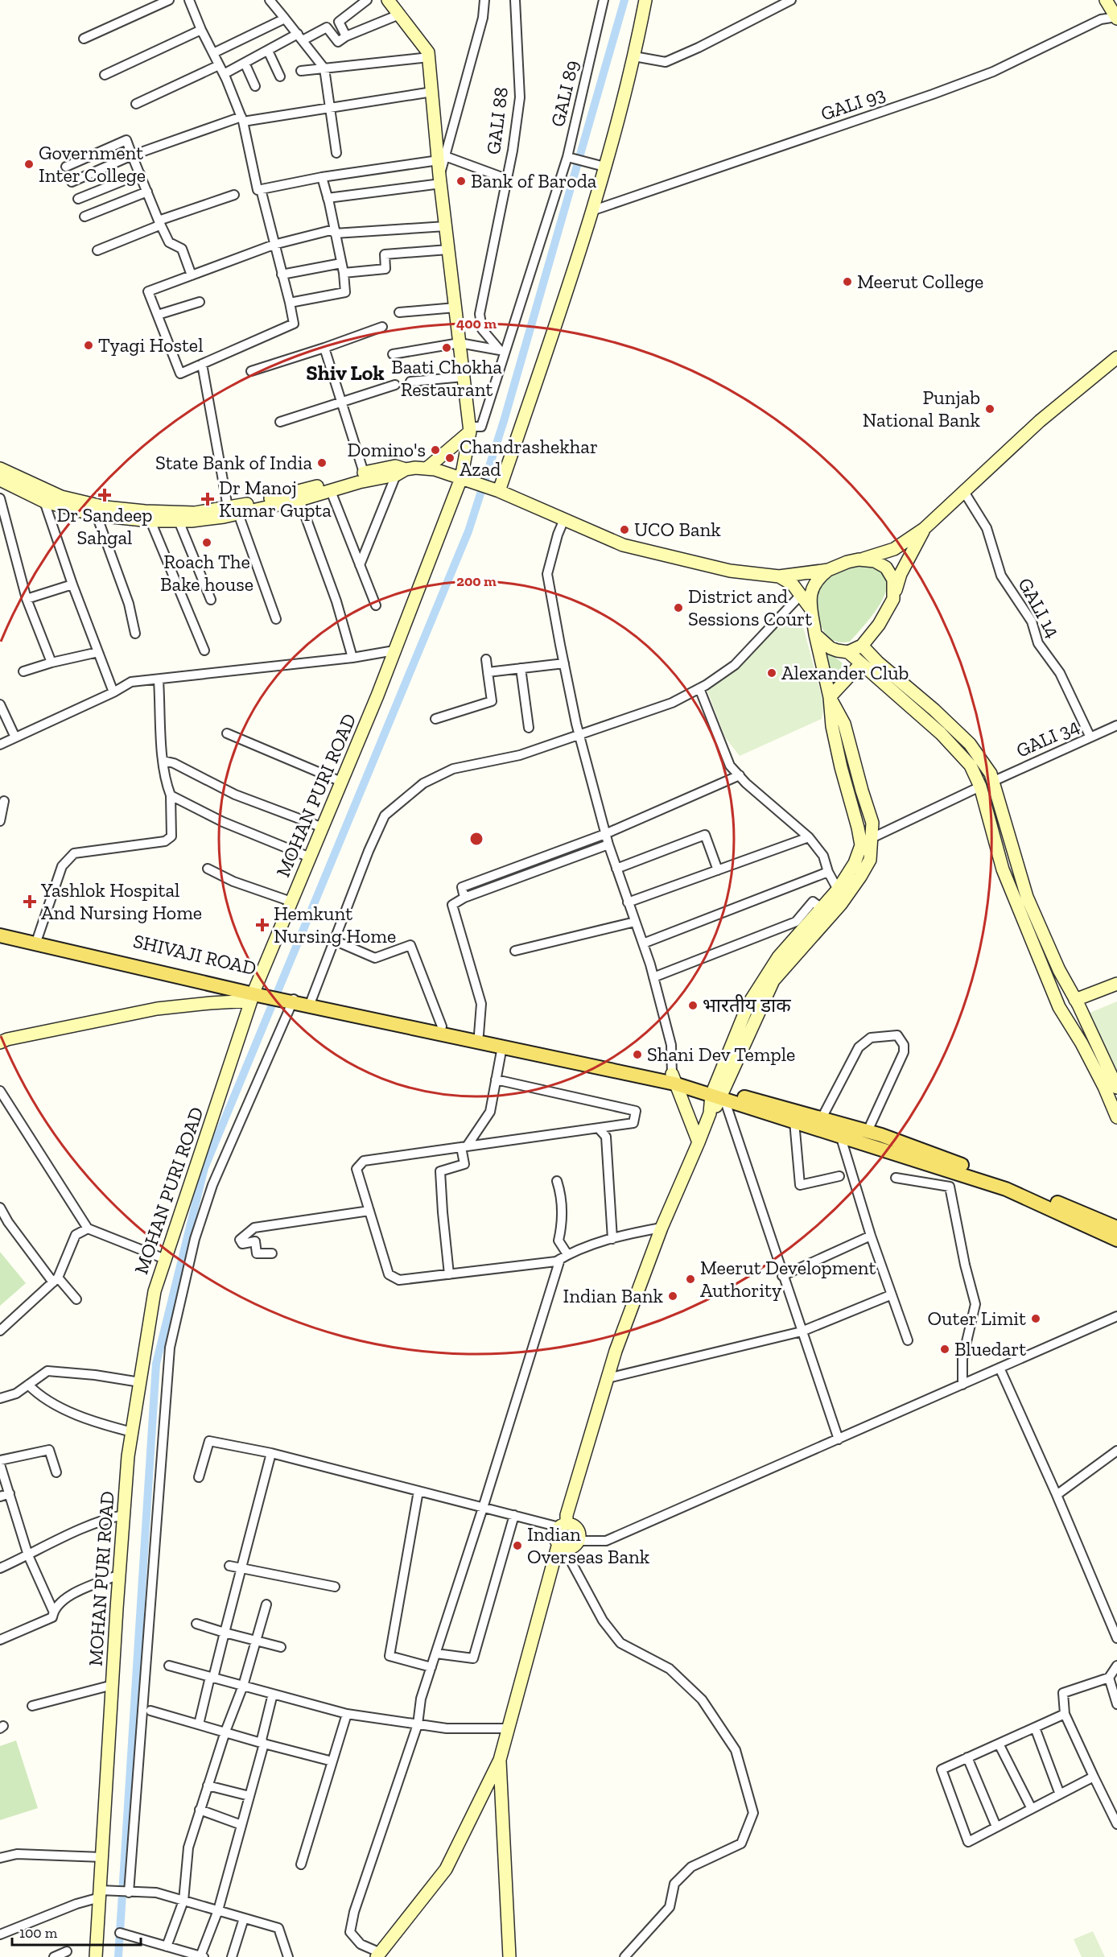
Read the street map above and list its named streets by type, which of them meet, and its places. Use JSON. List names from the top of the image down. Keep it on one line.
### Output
{"streets":{"main road":["SHIVAJI ROAD"],"street":["GALI 89","GALI 93","GALI 88","GALI 14","GALI 34","MOHAN PURI ROAD"]},"crossings":[["GALI 88","MOHAN PURI ROAD"],["GALI 14","GALI 34"],["MOHAN PURI ROAD","SHIVAJI ROAD"]],"districts":["Shiv Lok"],"places":{"other":["Government Inter College","Bank of Baroda","Meerut College","Tyagi Hostel","Baati Chokha Restaurant","Punjab National Bank","Domino's","Chandrashekhar Azad","State Bank of India","UCO Bank","Roach The Bake house","District and Sessions Court","Alexander Club","भारतीय डाक","Shani Dev Temple","Meerut Development Authority","Indian Bank","Outer Limit","Bluedart","Indian Overseas Bank"],"health":["Dr Sandeep Sahgal","Dr Manoj Kumar Gupta","Yashlok Hospital And Nursing Home","Hemkunt Nursing Home"]},"scale_bar":"100 m","rings":["400 m","200 m"]}
